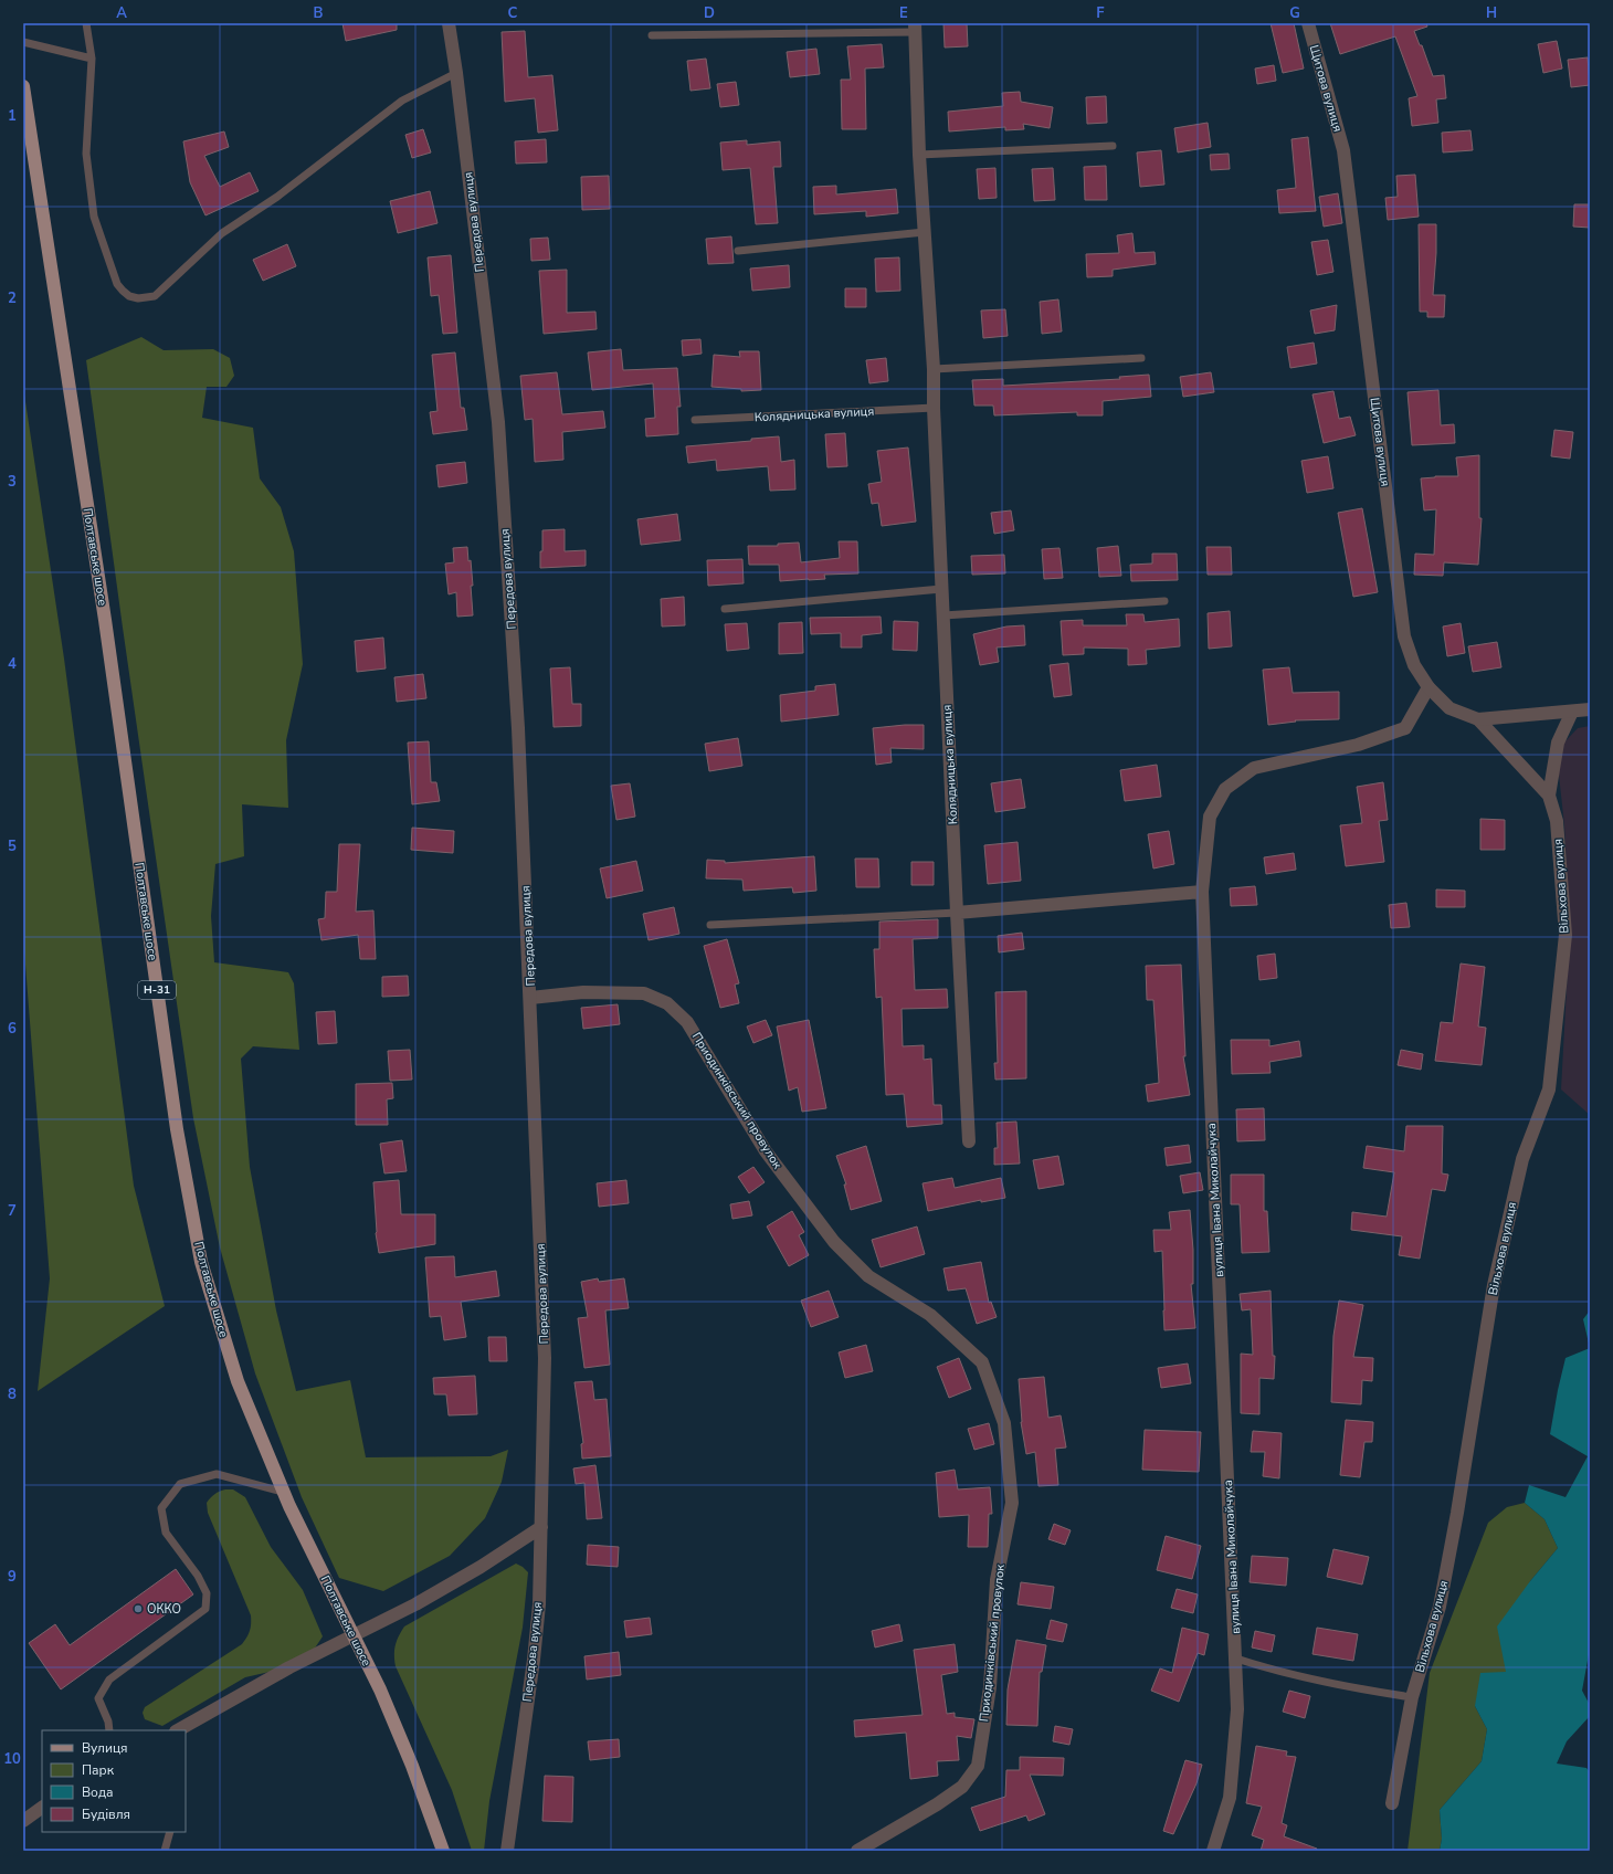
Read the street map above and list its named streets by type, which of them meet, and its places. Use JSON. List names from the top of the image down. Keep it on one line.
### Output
{"streets":{"main road":["Полтавське шосе","Н-31"],"street":["Щитова вулиця","Передова вулиця","Колядницька вулиця","Вільхова вулиця","Приодинківський провулок","вулиця Івана Миколайчука"]},"crossings":[["Щитова вулиця","Вільхова вулиця"],["Щитова вулиця","вулиця Івана Миколайчука"],["Передова вулиця","Приодинківський провулок"]],"places":["ОККО"],"legend":["Вулиця","Парк","Вода","Будівля"],"grid":{"columns":["A","B","C","D","E","F","G","H"],"rows":["1","2","3","4","5","6","7","8","9","10"]}}
